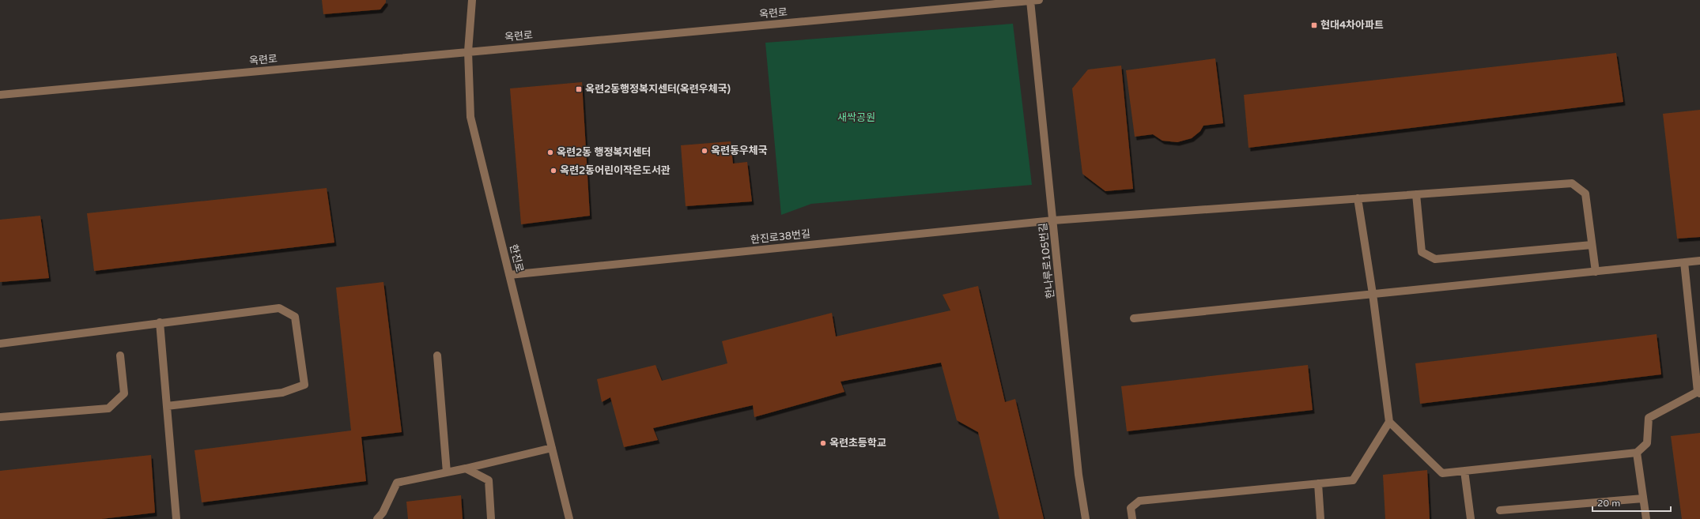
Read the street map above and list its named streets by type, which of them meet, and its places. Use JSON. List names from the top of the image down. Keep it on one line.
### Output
{"streets":{"street":["옥련로","한진로38번길","한진로","한나루로105번길"]},"crossings":[["옥련로","한진로"],["옥련로","한나루로105번길"],["한진로38번길","한진로"],["한진로38번길","한나루로105번길"]],"parks":["새싹공원"],"places":{"transit":["현대4차아파트","옥련2동행정복지센터(옥련우체국)"],"other":["옥련동우체국","옥련2동 행정복지센터","옥련2동어린이작은도서관","옥련초등학교"]},"scale_bar":"20 m"}
